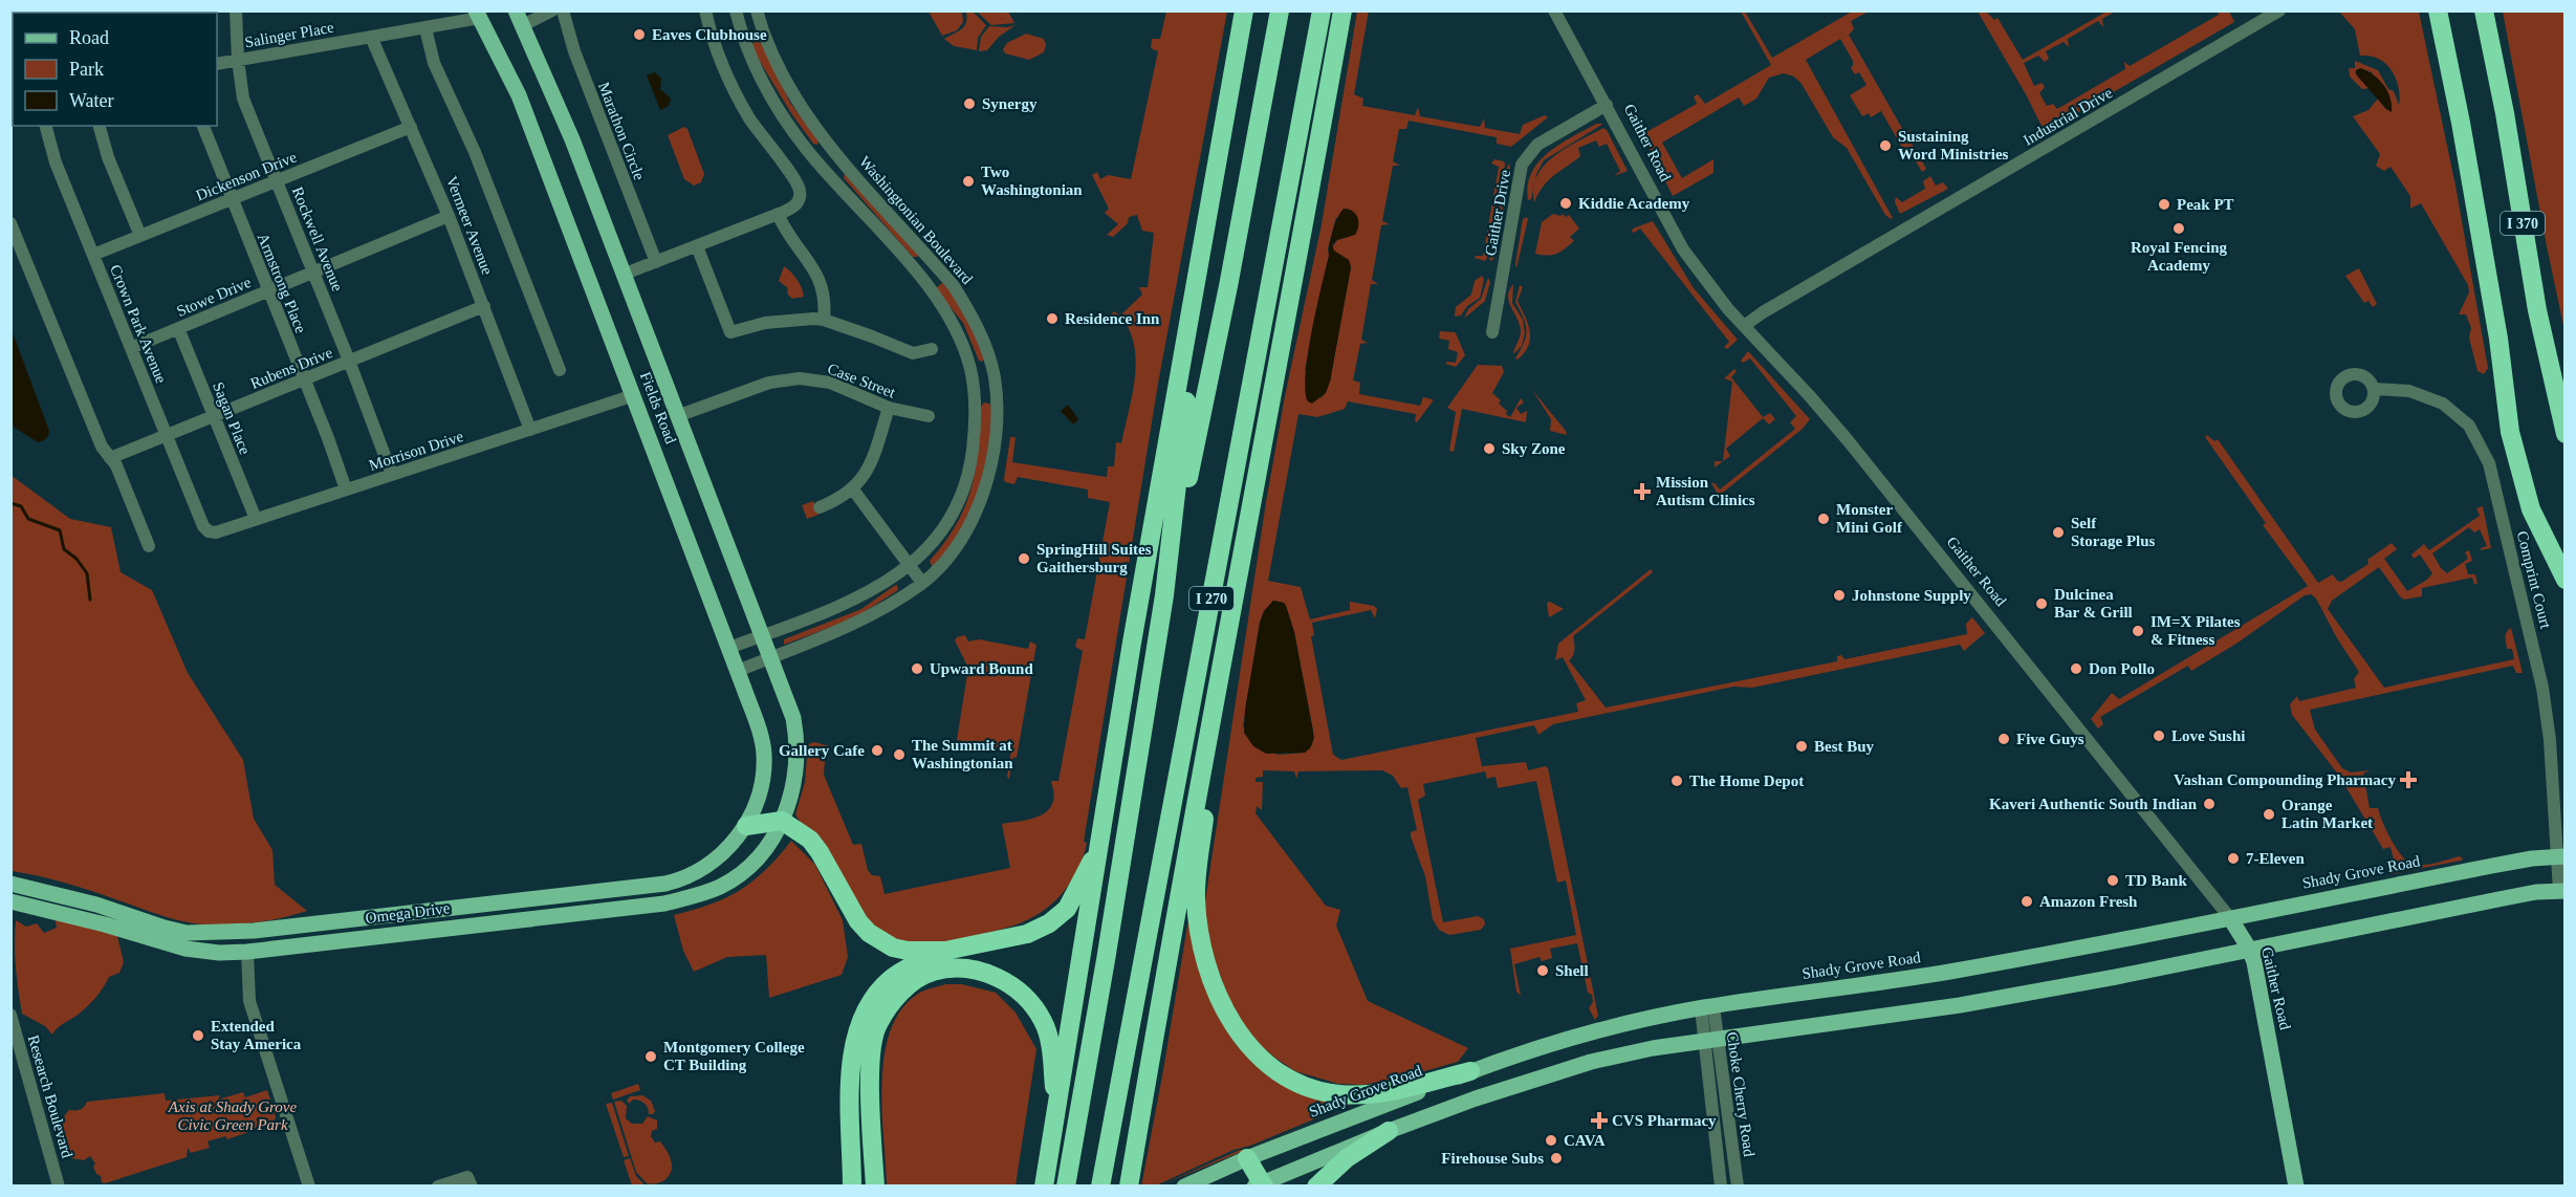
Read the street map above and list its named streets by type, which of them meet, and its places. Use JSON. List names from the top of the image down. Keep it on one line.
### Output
{"streets":{"highway":["I 370","I 270"],"main road":["Gaither Road","Fields Road","Shady Grove Road","Omega Drive"],"street":["Salinger Place","Industrial Drive","Marathon Circle","Dickenson Drive","Gaither Drive","Washingtonian Boulevard","Vermeer Avenue","Rockwell Avenue","Armstrong Place","Stowe Drive","Crown Park Avenue","Rubens Drive","Case Street","Sagan Place","Morrison Drive","Comprint Court","Choke Cherry Road","Research Boulevard"]},"crossings":[["Salinger Place","Vermeer Avenue"],["Salinger Place","Rockwell Avenue"],["Salinger Place","Fields Road"],["Industrial Drive","Gaither Road"],["Gaither Road","Gaither Drive"],["Gaither Road","Shady Grove Road"],["Dickenson Drive","Vermeer Avenue"],["Dickenson Drive","Rockwell Avenue"],["Dickenson Drive","Armstrong Place"],["Dickenson Drive","Crown Park Avenue"],["Washingtonian Boulevard","Fields Road"],["Vermeer Avenue","Stowe Drive"],["Vermeer Avenue","Rubens Drive"],["Vermeer Avenue","Morrison Drive"],["Rockwell Avenue","Stowe Drive"],["Rockwell Avenue","Rubens Drive"],["Rockwell Avenue","Morrison Drive"],["Armstrong Place","Stowe Drive"],["Armstrong Place","Rubens Drive"],["Armstrong Place","Morrison Drive"],["Stowe Drive","Crown Park Avenue"],["Stowe Drive","Sagan Place"],["Crown Park Avenue","Rubens Drive"],["Crown Park Avenue","Morrison Drive"],["Rubens Drive","Sagan Place"],["Case Street","Fields Road"],["Fields Road","Morrison Drive"],["Fields Road","Omega Drive"],["Sagan Place","Morrison Drive"],["Comprint Court","Shady Grove Road"],["Shady Grove Road","Choke Cherry Road"]],"parks":["Axis at Shady Grove Civic Green Park"],"places":{"other":["Eaves Clubhouse","Synergy","Sustaining Word Ministries","Two Washingtonian","Kiddie Academy","Peak PT","Royal Fencing Academy","Residence Inn","Sky Zone","Monster Mini Golf","Self Storage Plus","SpringHill Suites Gaithersburg","Johnstone Supply","Dulcinea Bar & Grill","IM=X Pilates & Fitness","Upward Bound","Don Pollo","Love Sushi","Five Guys","Best Buy","Gallery Cafe","The Summit at Washingtonian","The Home Depot","Kaveri Authentic South Indian","Orange Latin Market","7-Eleven","TD Bank","Amazon Fresh","Shell","Extended Stay America","Montgomery College CT Building","CAVA","Firehouse Subs"],"health":["Mission Autism Clinics","Vashan Compounding Pharmacy","CVS Pharmacy"]},"legend":["Road","Park","Water"]}
